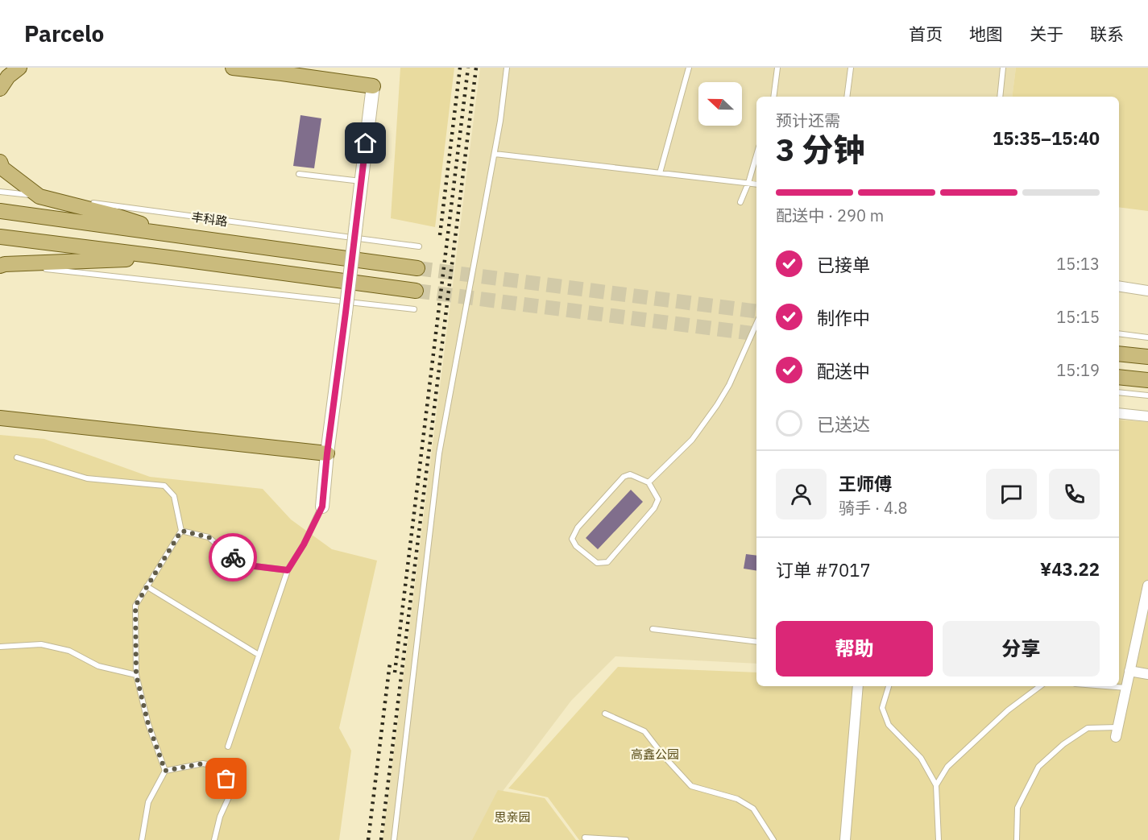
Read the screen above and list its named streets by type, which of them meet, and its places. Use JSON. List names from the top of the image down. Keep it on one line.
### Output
{"streets":{"main road":["丰科路"]},"parks":["高鑫公园","思亲园"],"north":"left","page":{"header":"Parcelo","nav":["首页","地图","关于","联系"],"heading":["3 分钟","预计还需","15:35–15:40"],"panel":["王师傅","骑手 · 4.8","订单 #7017","¥43.22"],"bar":"配送中 · 290 m","list":[["已接单","15:13"],["制作中","15:15"],["配送中","15:19"],"已送达"],"buttons":["帮助","分享"]}}
